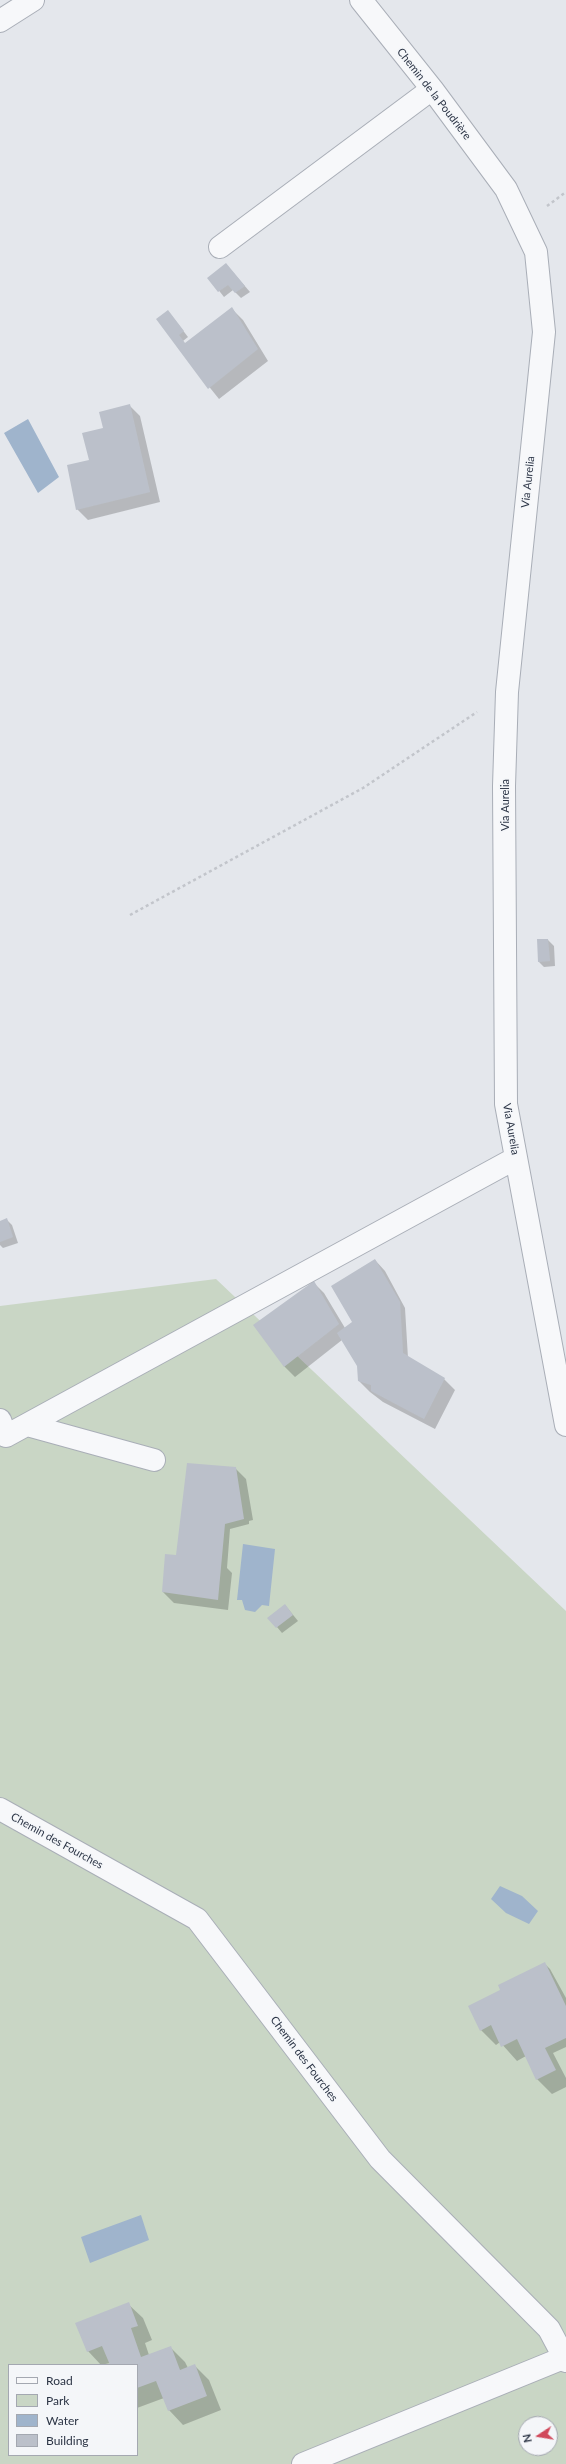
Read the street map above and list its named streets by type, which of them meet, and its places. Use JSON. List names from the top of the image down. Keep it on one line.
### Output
{"streets":{"street":["Chemin de la Poudrière","Via Aurelia","Chemin des Fourches"]},"crossings":[["Chemin de la Poudrière","Via Aurelia"]],"legend":["Road","Park","Water","Building"],"north":"left"}
